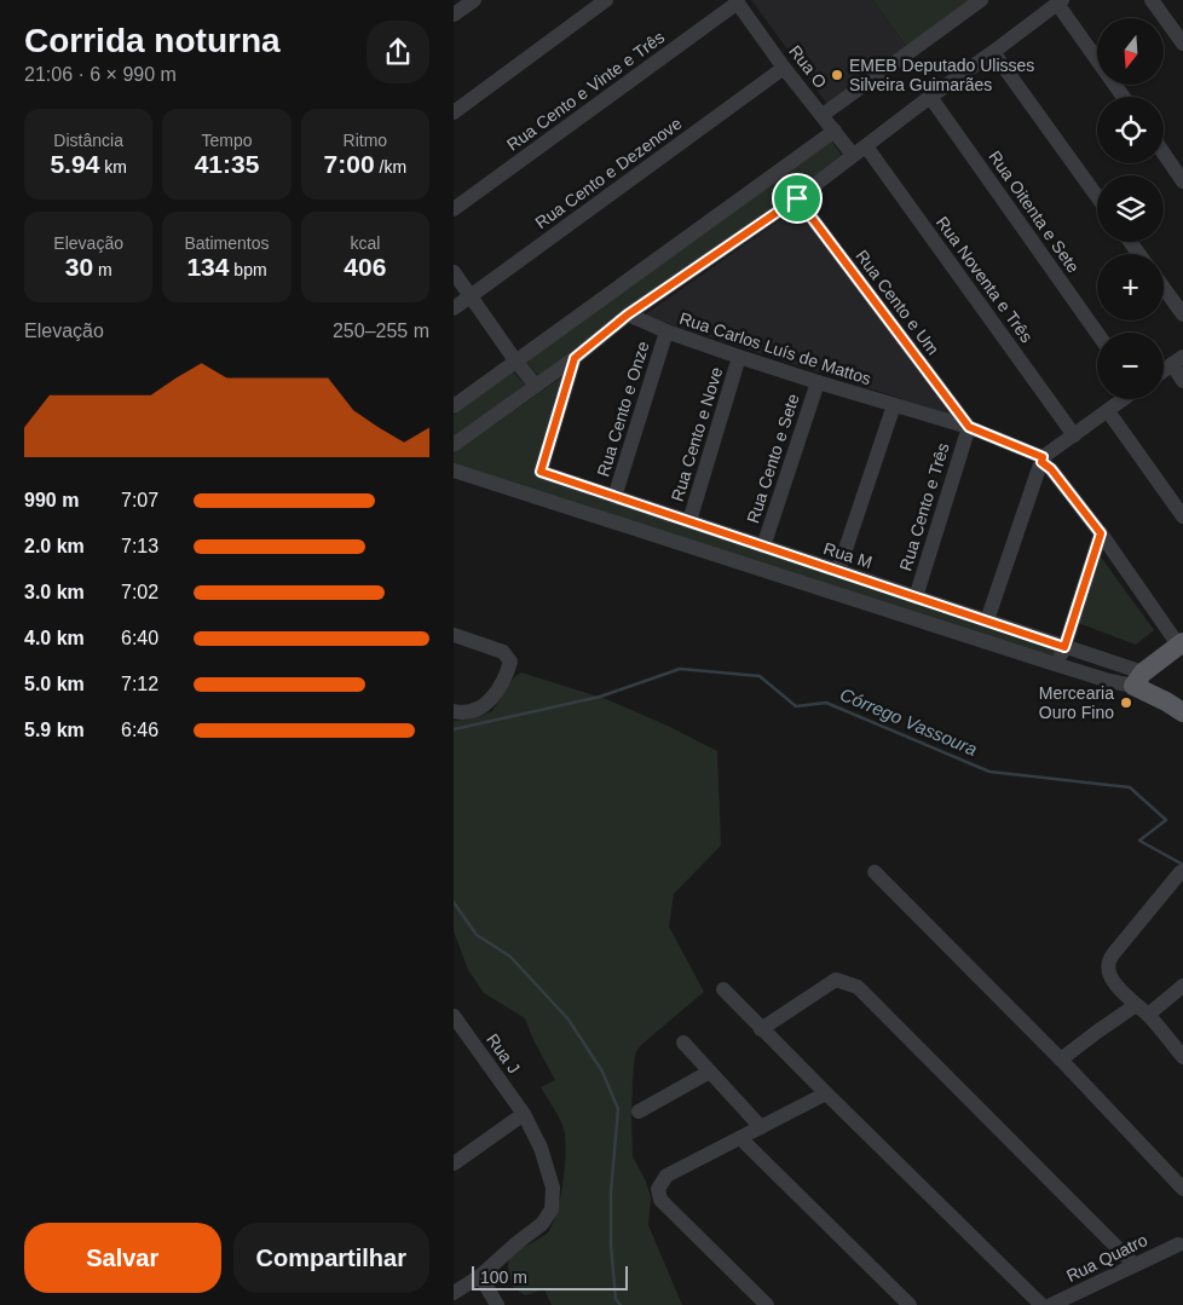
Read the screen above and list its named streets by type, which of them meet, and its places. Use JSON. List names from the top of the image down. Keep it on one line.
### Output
{"streets":{"street":["Rua O","Rua Cento e Vinte e Três","Rua Cento e Dezenove","Rua Oitenta e Sete","Rua Noventa e Três","Rua Cento e Um","Rua Carlos Luís de Mattos","Rua Cento e Onze","Rua Cento e Nove","Rua Cento e Sete","Rua Cento e Três","Rua M","Rua J","Rua Quatro"]},"crossings":[["Rua O","Rua Cento e Vinte e Três"],["Rua O","Rua Cento e Dezenove"],["Rua Cento e Um","Rua Carlos Luís de Mattos"],["Rua Cento e Um","Rua Cento e Três"],["Rua Carlos Luís de Mattos","Rua Cento e Onze"],["Rua Carlos Luís de Mattos","Rua Cento e Nove"],["Rua Carlos Luís de Mattos","Rua Cento e Sete"],["Rua Carlos Luís de Mattos","Rua Cento e Três"],["Rua Cento e Onze","Rua M"],["Rua Cento e Nove","Rua M"],["Rua Cento e Sete","Rua M"],["Rua Cento e Três","Rua M"]],"water":["Córrego Vassoura"],"places":["EMEB Deputado Ulisses Silveira Guimarães","Mercearia Ouro Fino"],"scale_bar":"100 m","north":"bottom","page":{"heading":["Corrida noturna","21:06 · 6 × 990 m"],"map_buttons":["+","−"],"stats":[["Distância","5.94 km"],["Tempo","41:35"],["Ritmo","7:00 /km"],["Elevação","30 m"],["Batimentos","134 bpm"],["kcal","406"]],"chart":["Elevação","250–255 m"],"list":[{"name":"990 m","note":"7:07"},{"name":"2.0 km","note":"7:13"},{"name":"3.0 km","note":"7:02"},{"name":"4.0 km","note":"6:40"},{"name":"5.0 km","note":"7:12"},{"name":"5.9 km","note":"6:46"}],"buttons":["Salvar","Compartilhar"],"scale":"100 m"}}
